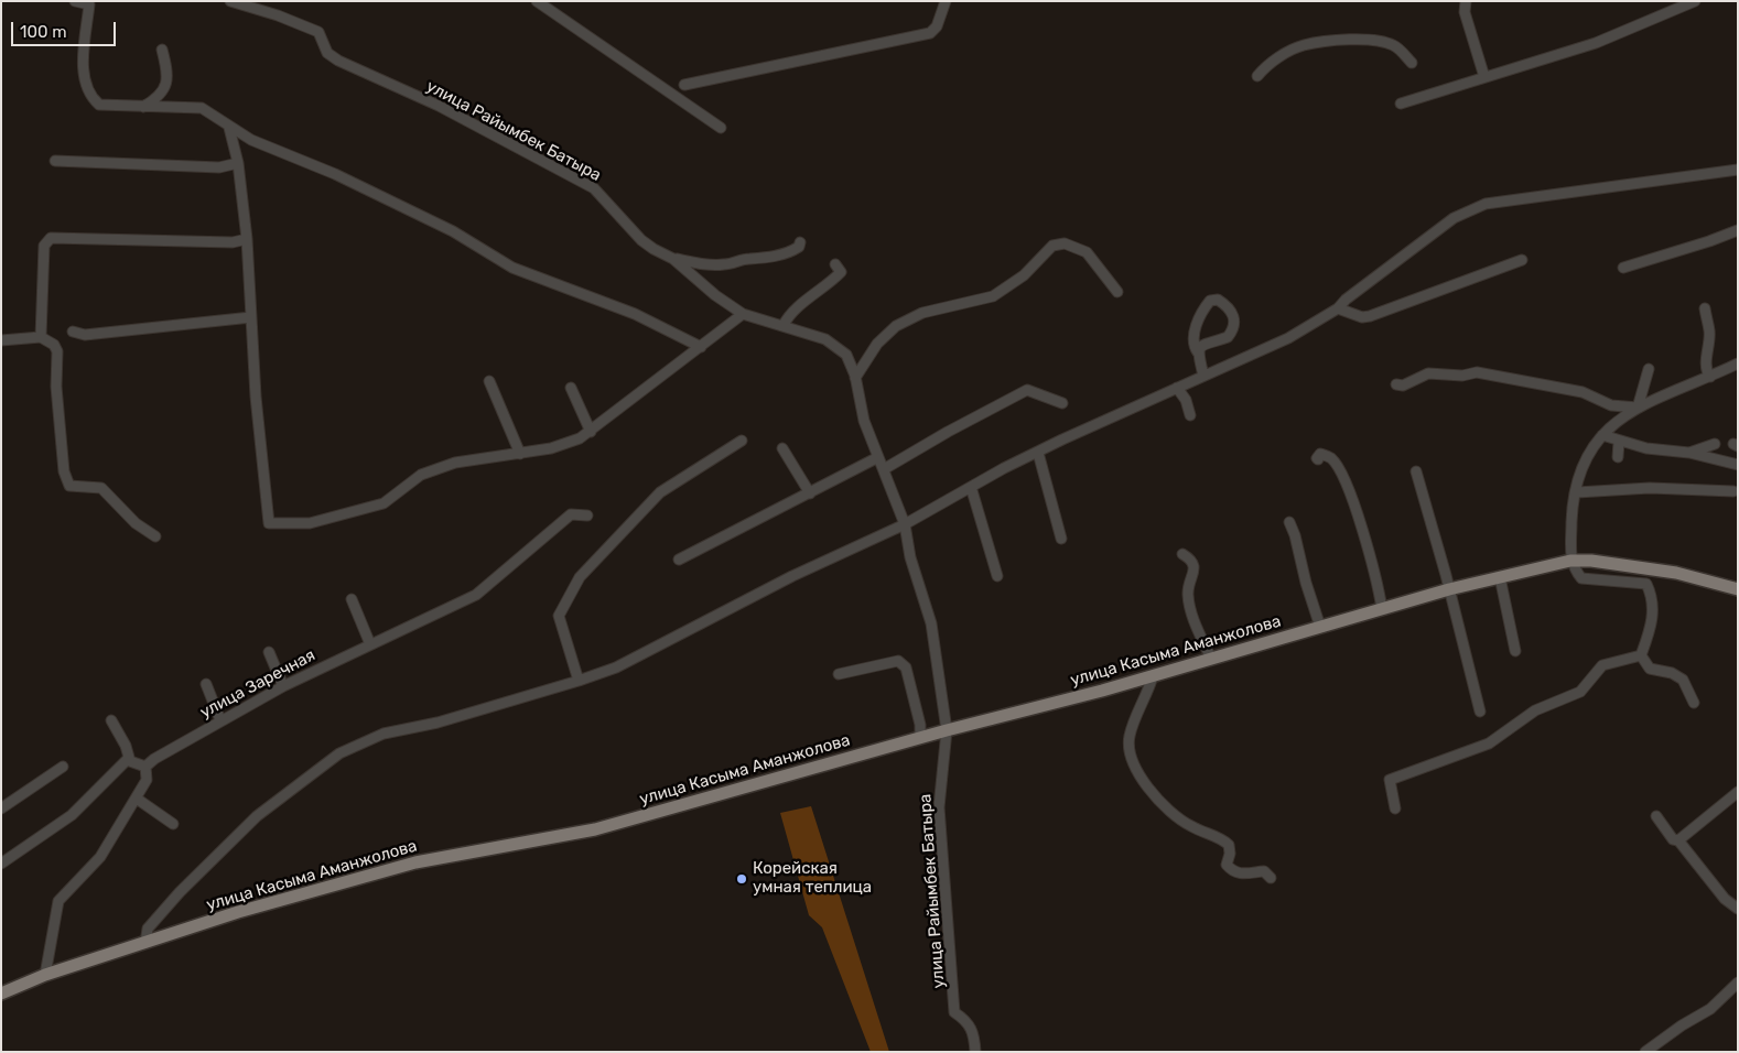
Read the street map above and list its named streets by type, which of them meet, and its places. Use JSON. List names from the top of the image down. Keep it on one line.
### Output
{"streets":{"main road":["улица Касыма Аманжолова"],"street":["улица Райымбек Батыра","улица Заречная"]},"crossings":[["улица Райымбек Батыра","улица Касыма Аманжолова"]],"places":["Корейская умная теплица"],"scale_bar":"100 m"}
